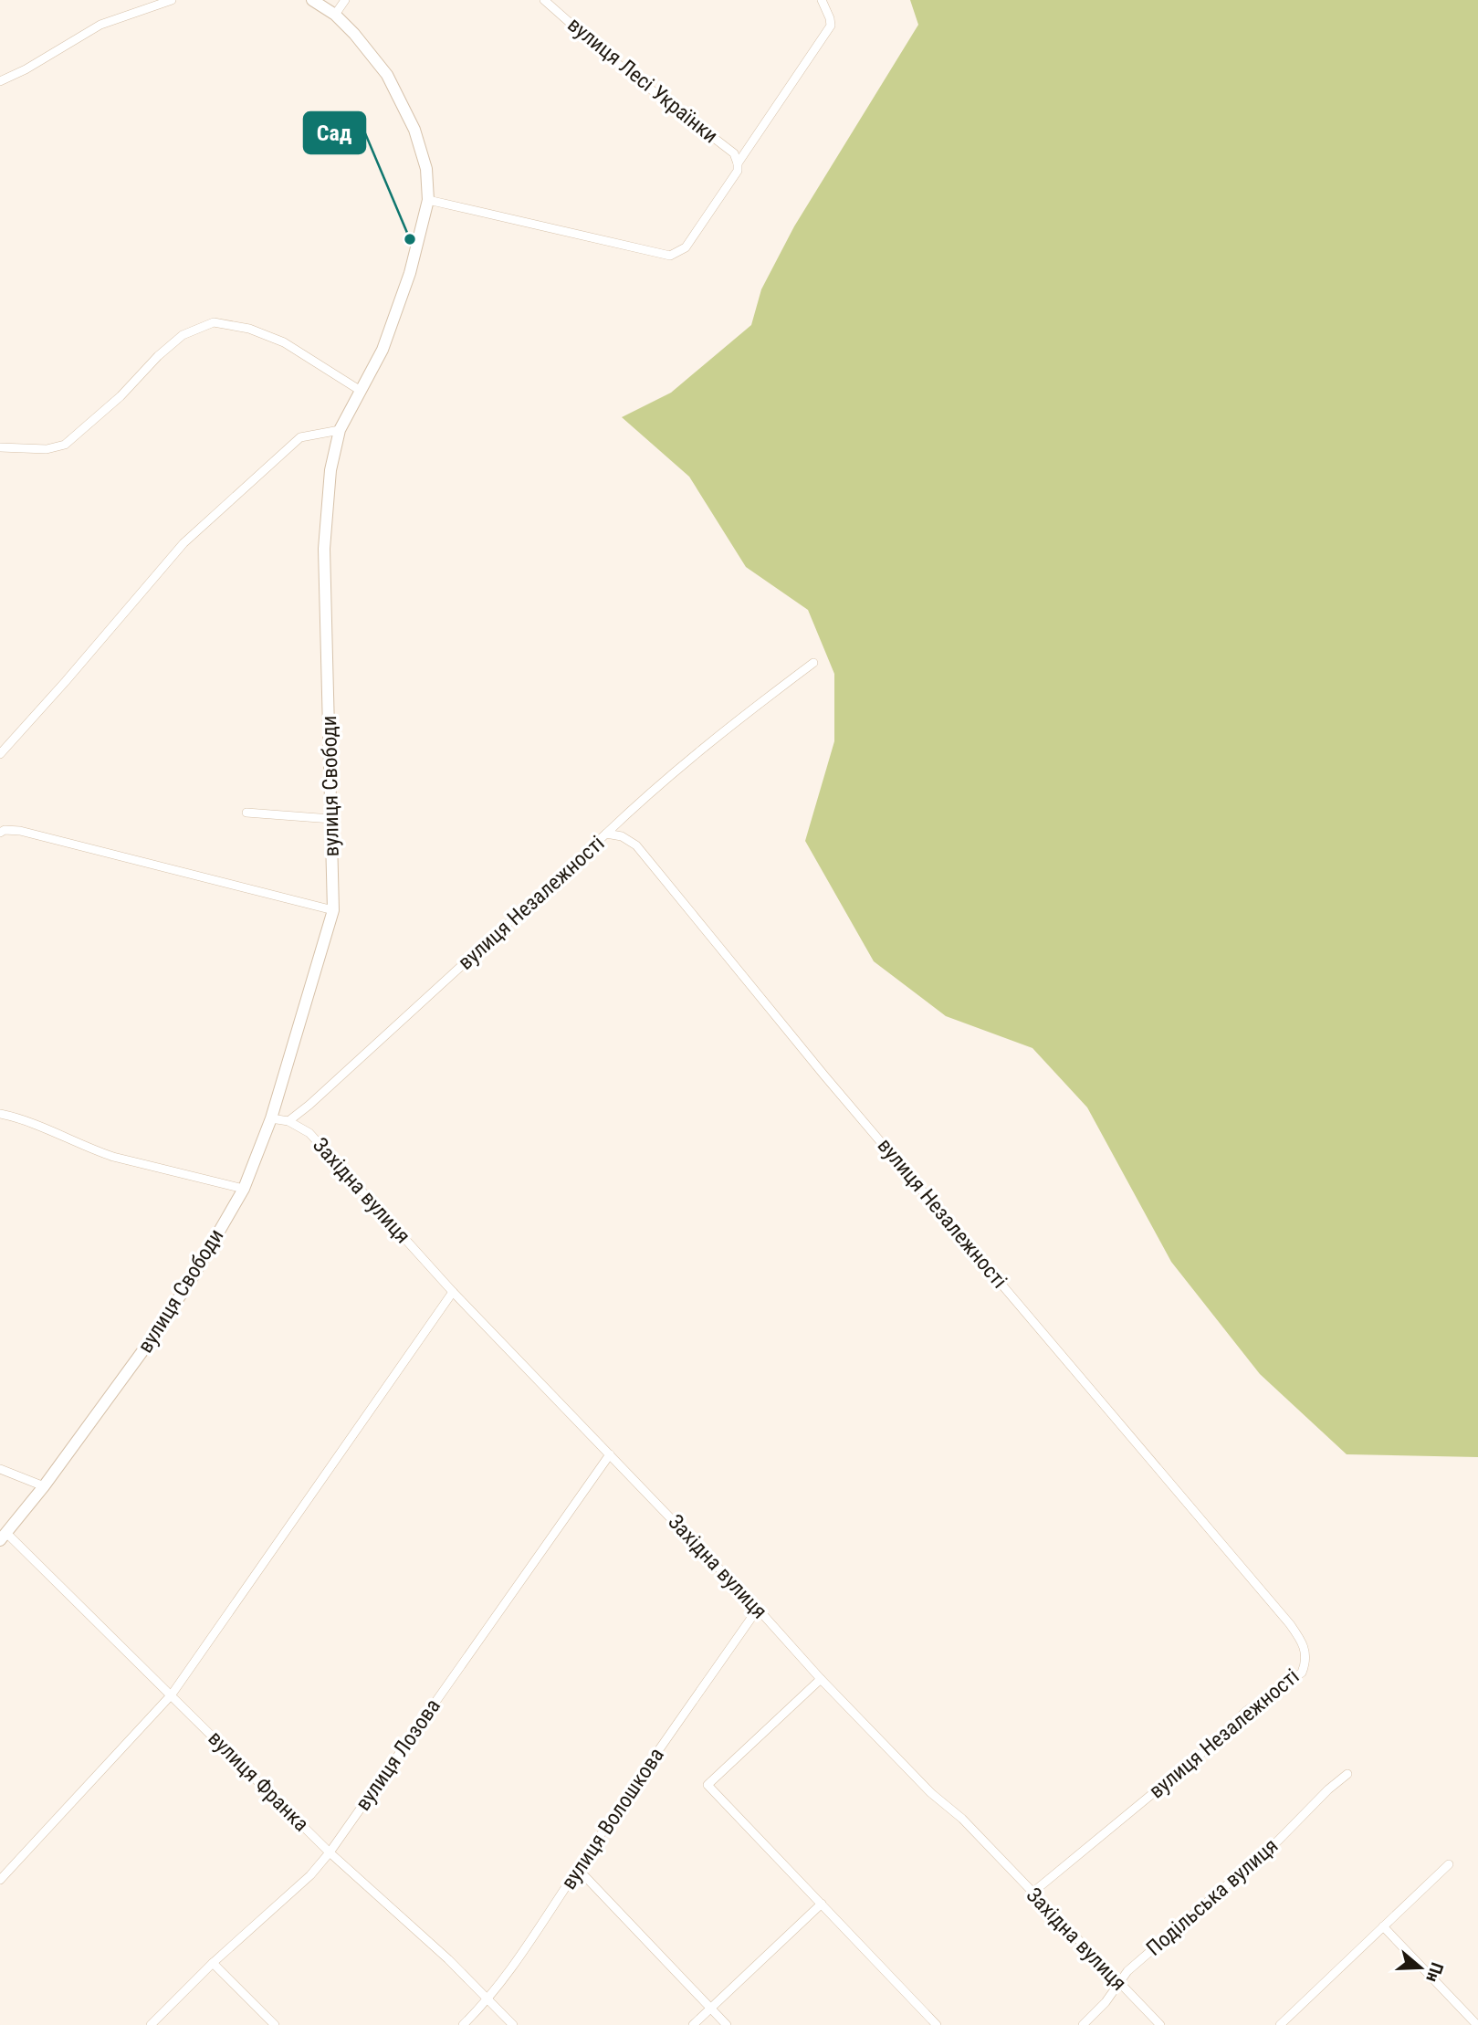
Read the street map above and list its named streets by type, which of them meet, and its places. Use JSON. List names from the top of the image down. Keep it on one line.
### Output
{"streets":{"street":["вулиця Лесі Українки","вулиця Свободи","вулиця Незалежності","Західна вулиця","вулиця Лозова","вулиця Франка","вулиця Волошкова","Подільська вулиця"]},"crossings":[["вулиця Свободи","Західна вулиця"],["вулиця Свободи","вулиця Франка"],["вулиця Незалежності","Західна вулиця"],["Західна вулиця","вулиця Лозова"],["Західна вулиця","вулиця Волошкова"],["Західна вулиця","Подільська вулиця"],["вулиця Лозова","вулиця Франка"],["вулиця Франка","вулиця Волошкова"]],"places":["Сад"],"north":"right"}
